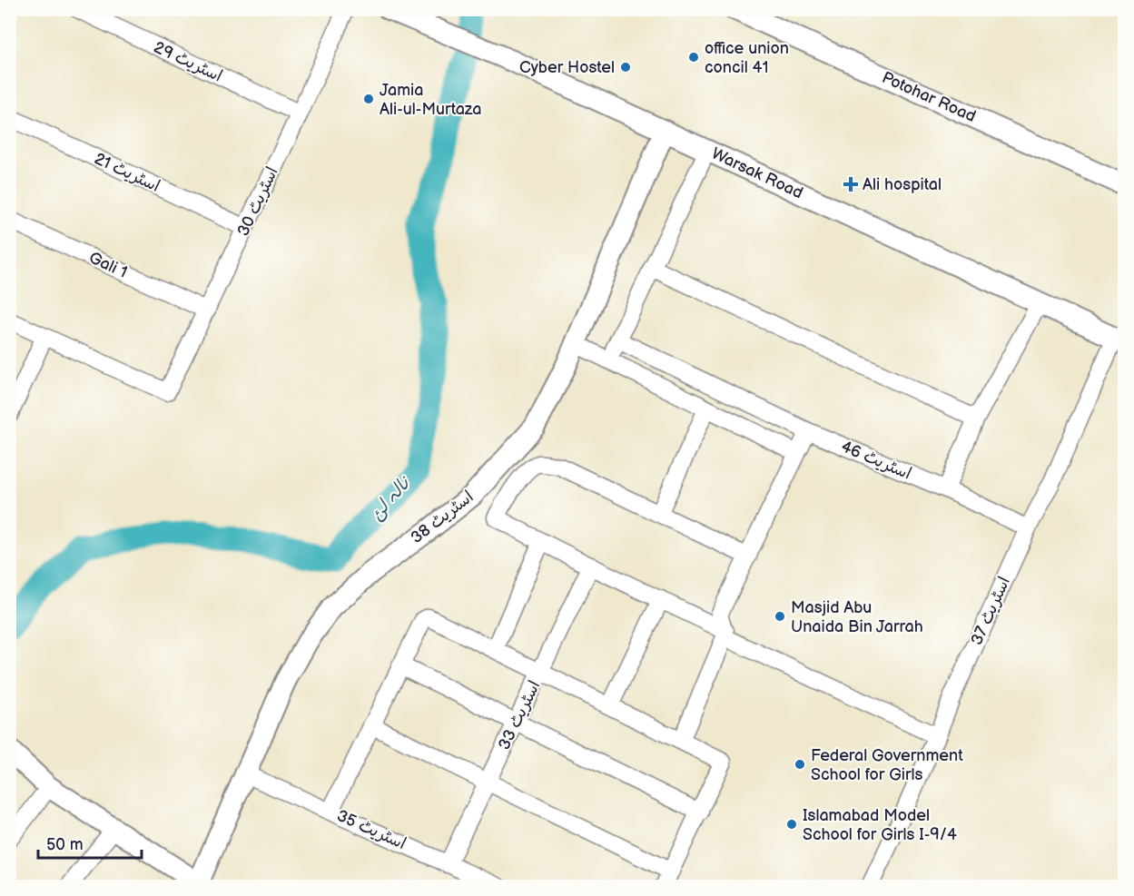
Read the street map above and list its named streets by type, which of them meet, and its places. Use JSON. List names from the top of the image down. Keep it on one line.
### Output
{"streets":{"street":["اسٹریٹ 29","Potohar Road","اسٹریٹ 21","Warsak Road","اسٹریٹ 30","Gali 1","اسٹریٹ 46","اسٹریٹ 38","اسٹریٹ 37","اسٹریٹ 33","اسٹریٹ 35"]},"crossings":[["اسٹریٹ 29","اسٹریٹ 30"],["اسٹریٹ 21","اسٹریٹ 30"],["Warsak Road","اسٹریٹ 38"],["Warsak Road","اسٹریٹ 37"],["اسٹریٹ 30","Gali 1"],["اسٹریٹ 46","اسٹریٹ 37"],["اسٹریٹ 38","اسٹریٹ 35"],["اسٹریٹ 33","اسٹریٹ 35"]],"water":["نالہ لئ"],"places":{"other":["office union concil 41","Cyber Hostel","Jamia Ali-ul-Murtaza","Masjid Abu Unaida Bin Jarrah","Federal Government School for Girls","Islamabad Model School for Girls I-9/4"],"health":["Ali hospital"]},"scale_bar":"50 m"}
